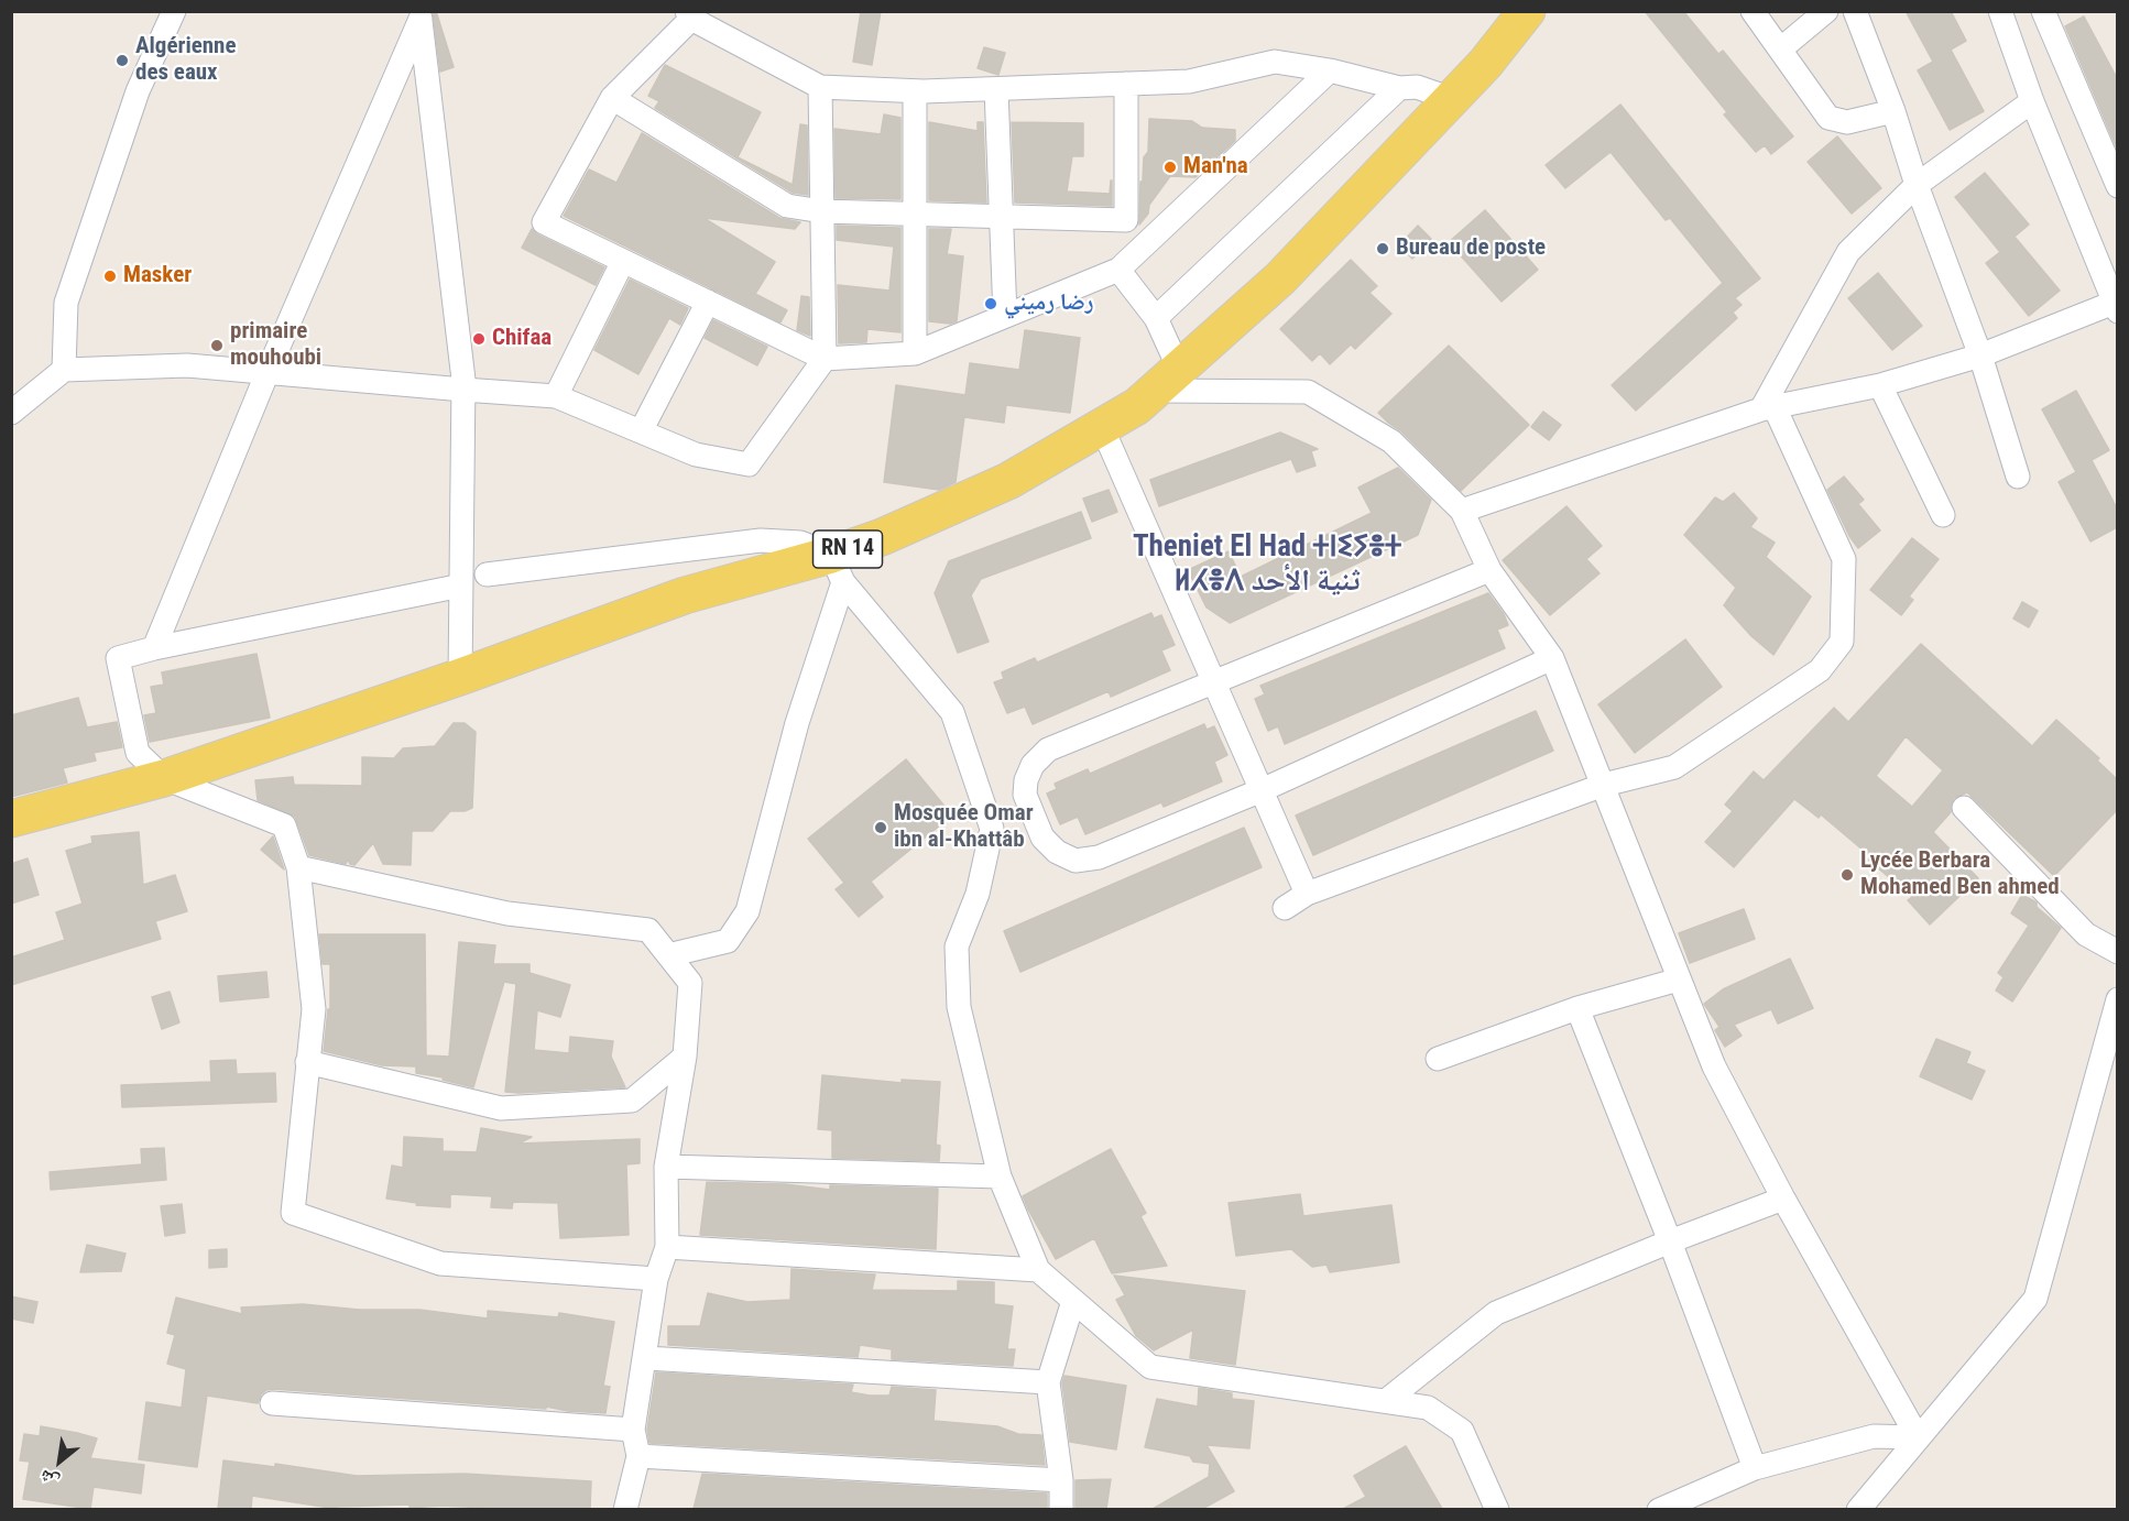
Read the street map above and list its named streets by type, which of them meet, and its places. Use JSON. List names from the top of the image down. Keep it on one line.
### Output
{"streets":{"main road":["RN 14"]},"districts":["Theniet El Had ⵜⵏⵉⵢⴻⵜ ⵍⵃⴻⴷ ثنية الأحد"],"places":["Algérienne des eaux","Man'na","Bureau de poste","Masker","رضا رميني","Chifaa","primaire mouhoubi","Mosquée Omar ibn al-Khattâb","Lycée Berbara Mohamed Ben ahmed"],"north":"bottom left"}
